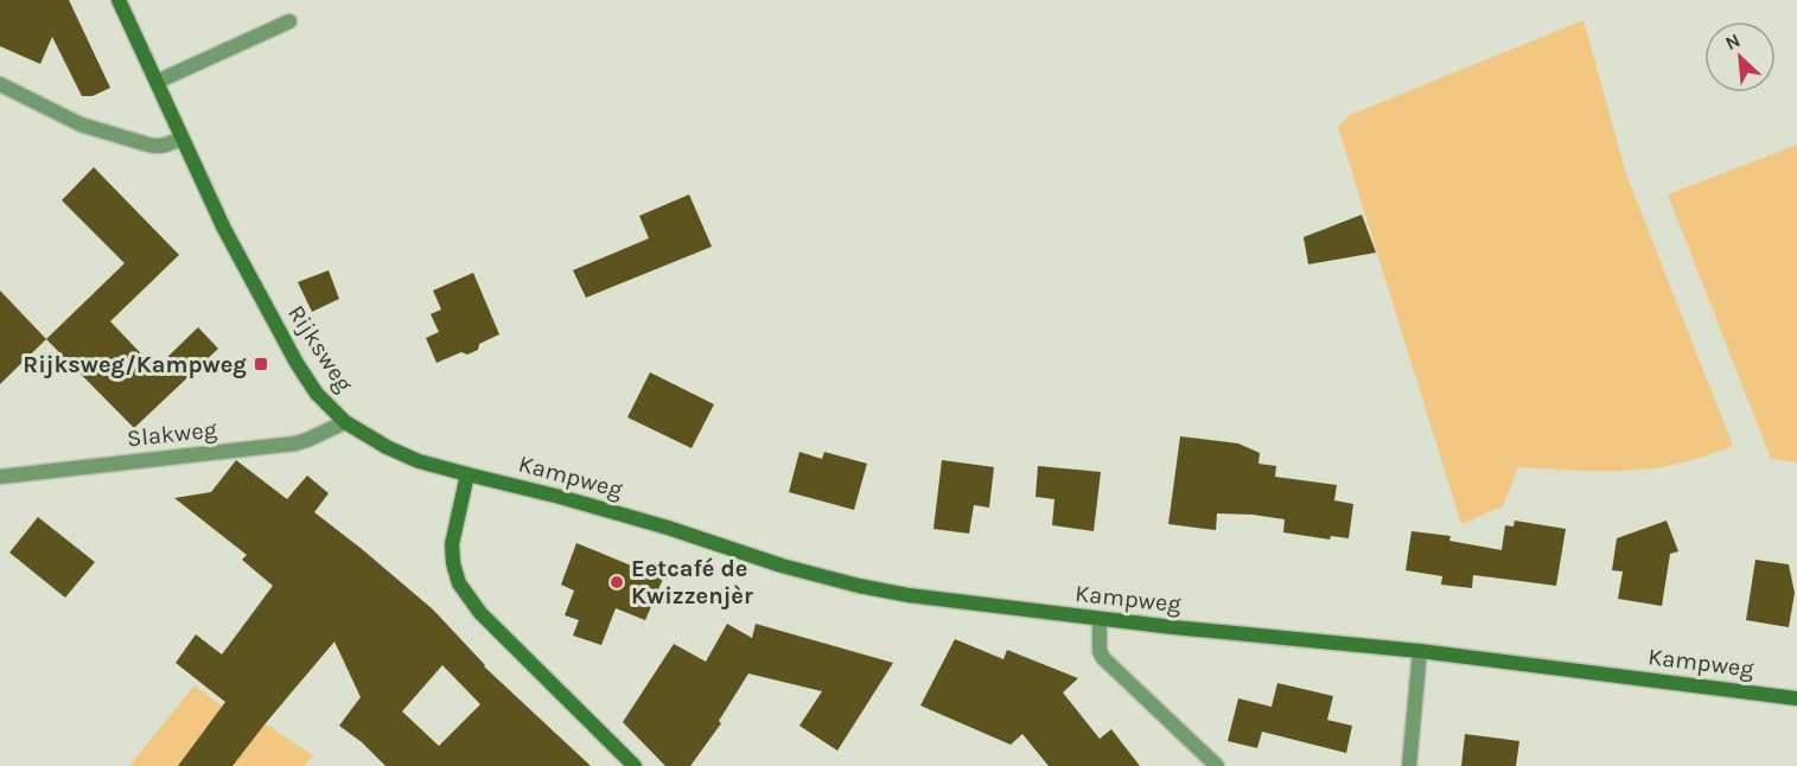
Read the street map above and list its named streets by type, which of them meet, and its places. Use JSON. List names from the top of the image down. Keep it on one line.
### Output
{"streets":{"main road":["Rijksweg","Kampweg"],"street":["Slakweg"]},"crossings":[["Rijksweg","Slakweg"],["Rijksweg","Kampweg"]],"places":{"transit":["Rijksweg/Kampweg"],"other":["Eetcafé de Kwizzenjèr"]},"north":"top left"}
